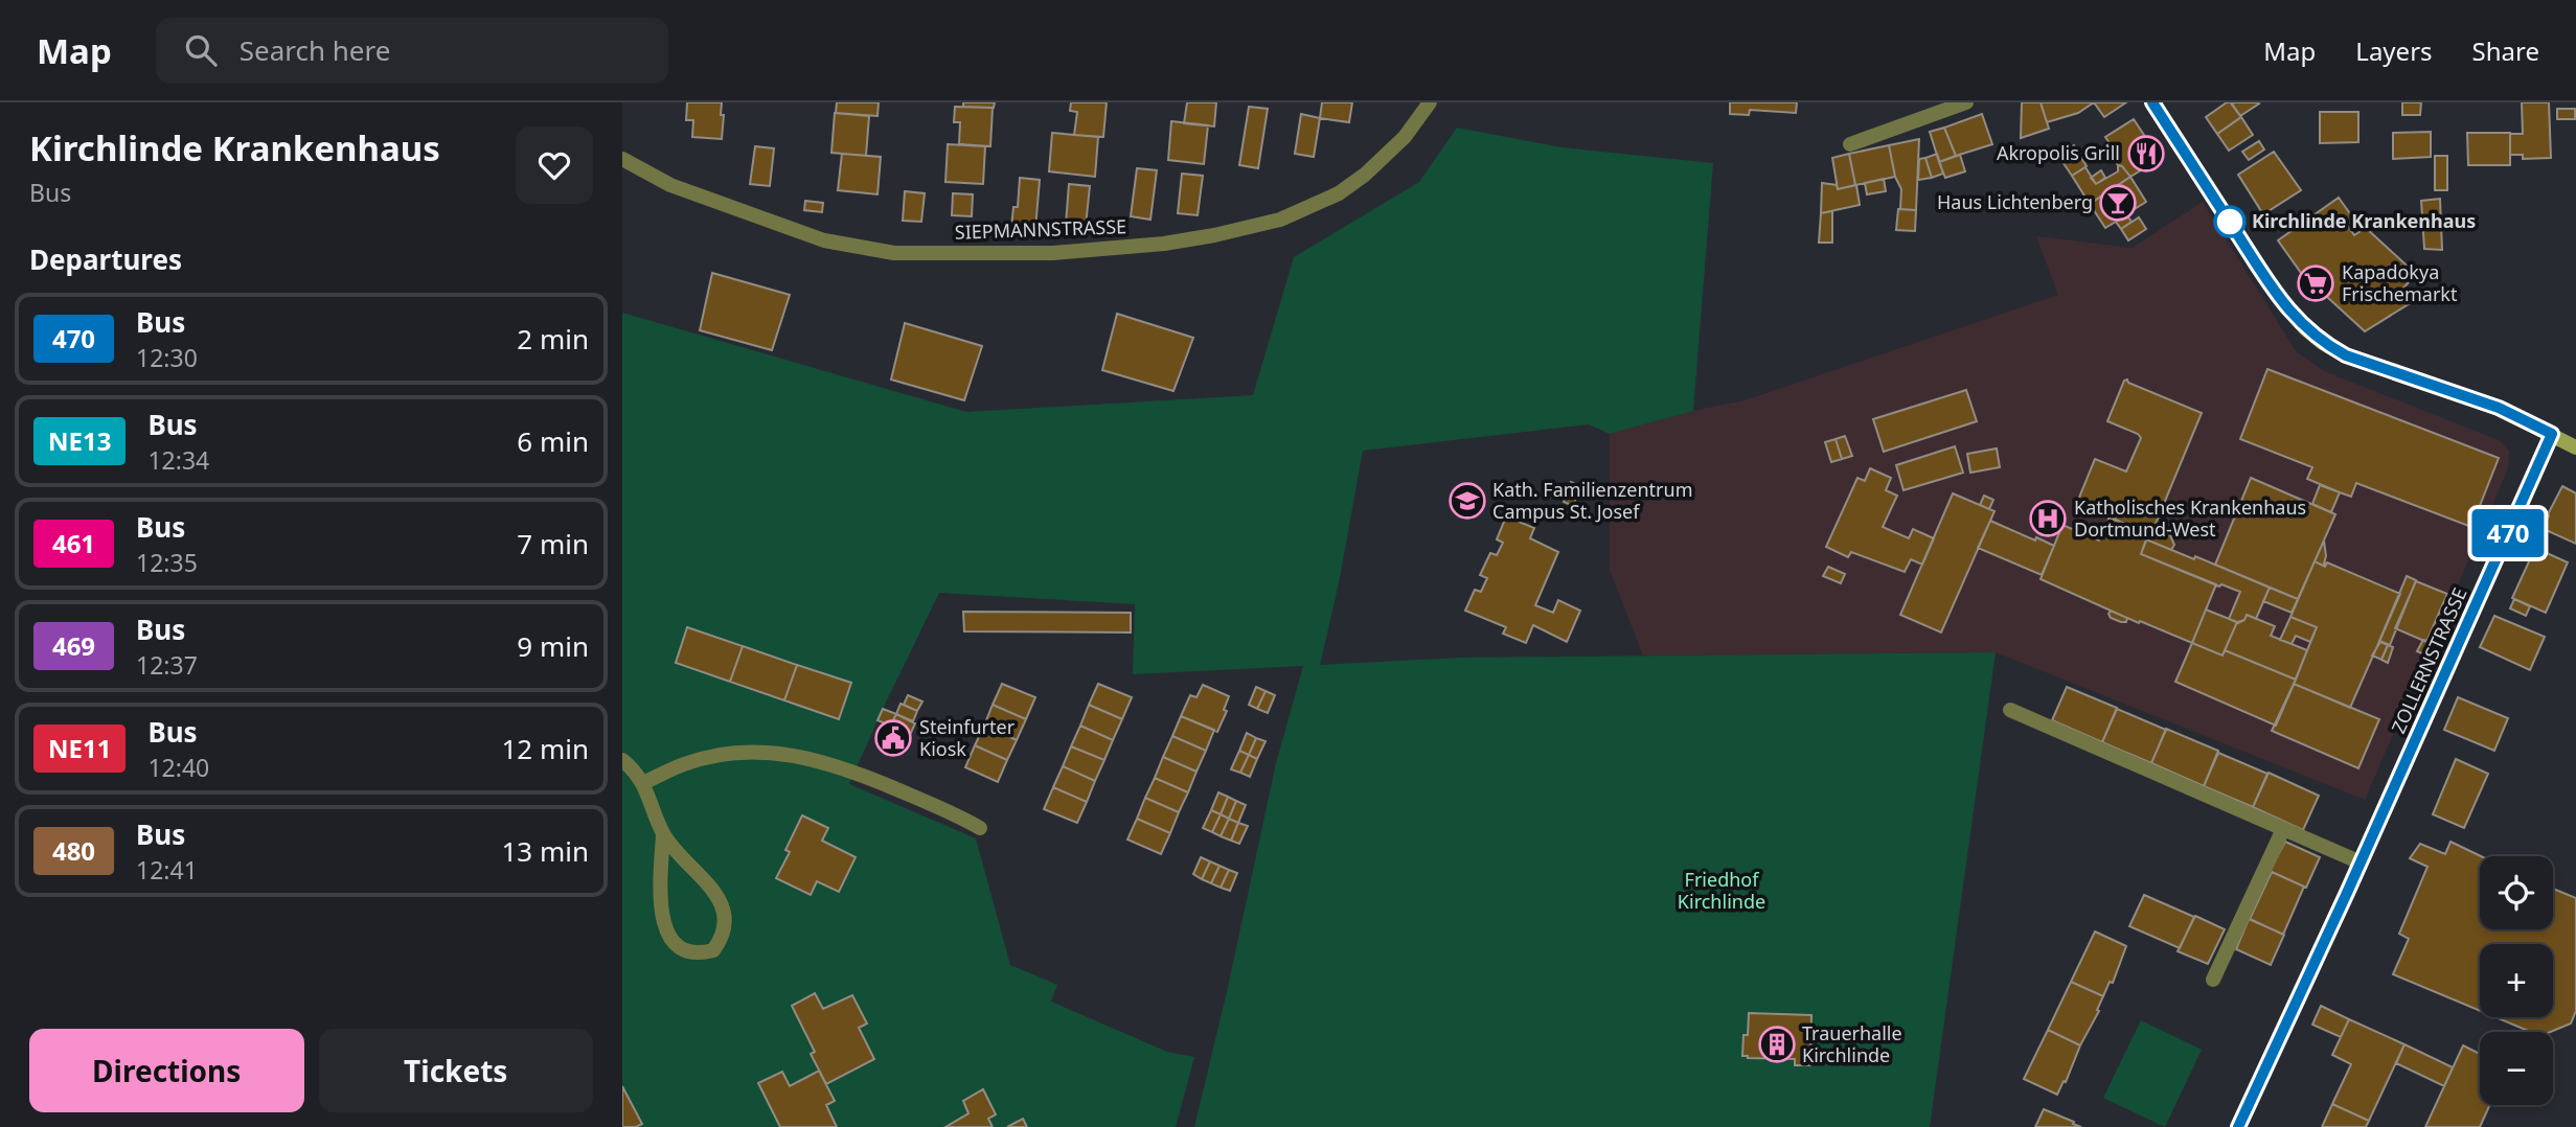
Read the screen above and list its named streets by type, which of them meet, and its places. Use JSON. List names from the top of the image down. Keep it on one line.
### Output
{"streets":{"street":["SIEPMANNSTRASSE","ZOLLERNSTRASSE"]},"parks":["Friedhof Kirchlinde"],"places":{"restaurant":["Akropolis Grill"],"bar":["Haus Lichtenberg"],"other":["Kirchlinde Krankenhaus"],"supermarket":["Kapadokya Frischemarkt"],"school or university":["Kath. Familienzentrum Campus St. Josef"],"hospital":["Katholisches Krankenhaus Dortmund-West"],"public building":["Steinfurter Kiosk"],"building":["Trauerhalle Kirchlinde"]},"lines":["bus line 470"],"page":{"header":"Map","search":"Search here","nav":["Map","Layers","Share"],"heading":[["Kirchlinde Krankenhaus","Bus"],"Departures"],"on_map":"470","list":[{"mark":"470","name":"Bus","note":"12:30","value":"2 min"},{"mark":"NE13","name":"Bus","note":"12:34","value":"6 min"},{"mark":"461","name":"Bus","note":"12:35","value":"7 min"},{"mark":"469","name":"Bus","note":"12:37","value":"9 min"},{"mark":"NE11","name":"Bus","note":"12:40","value":"12 min"},{"mark":"480","name":"Bus","note":"12:41","value":"13 min"}],"map_buttons":["+","−"],"buttons":["Directions","Tickets"]}}
